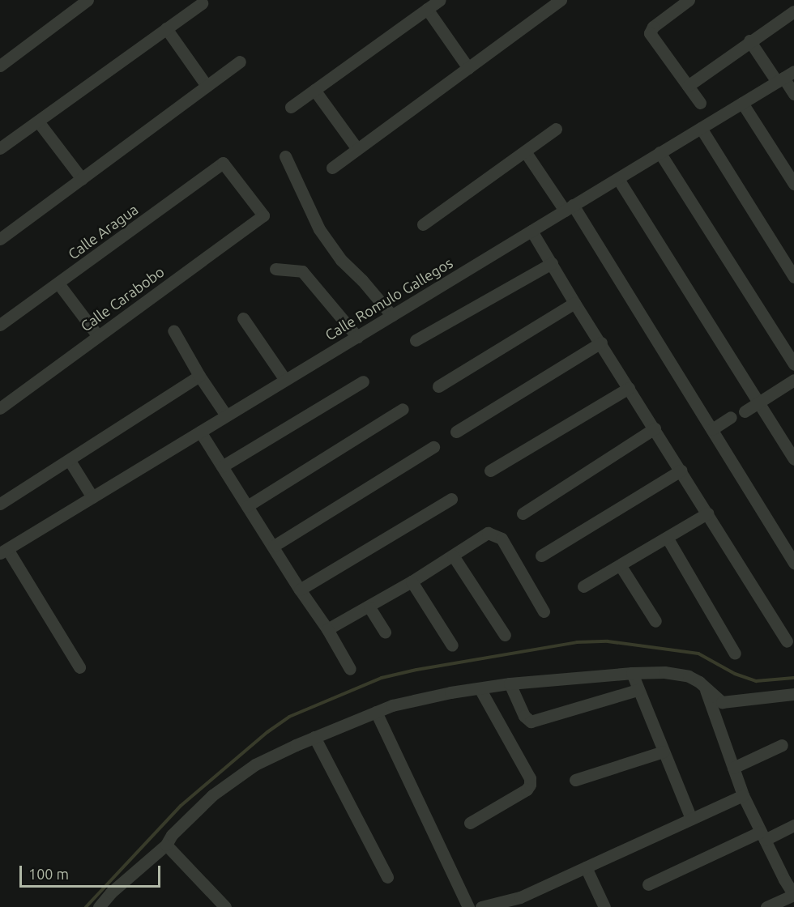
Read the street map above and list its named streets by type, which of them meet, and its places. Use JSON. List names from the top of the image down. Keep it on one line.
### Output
{"streets":{"street":["Calle Aragua","Calle Carabobo","Calle Romulo Gallegos"]},"crossings":[["Calle Aragua","Calle Carabobo"]],"scale_bar":"100 m"}
